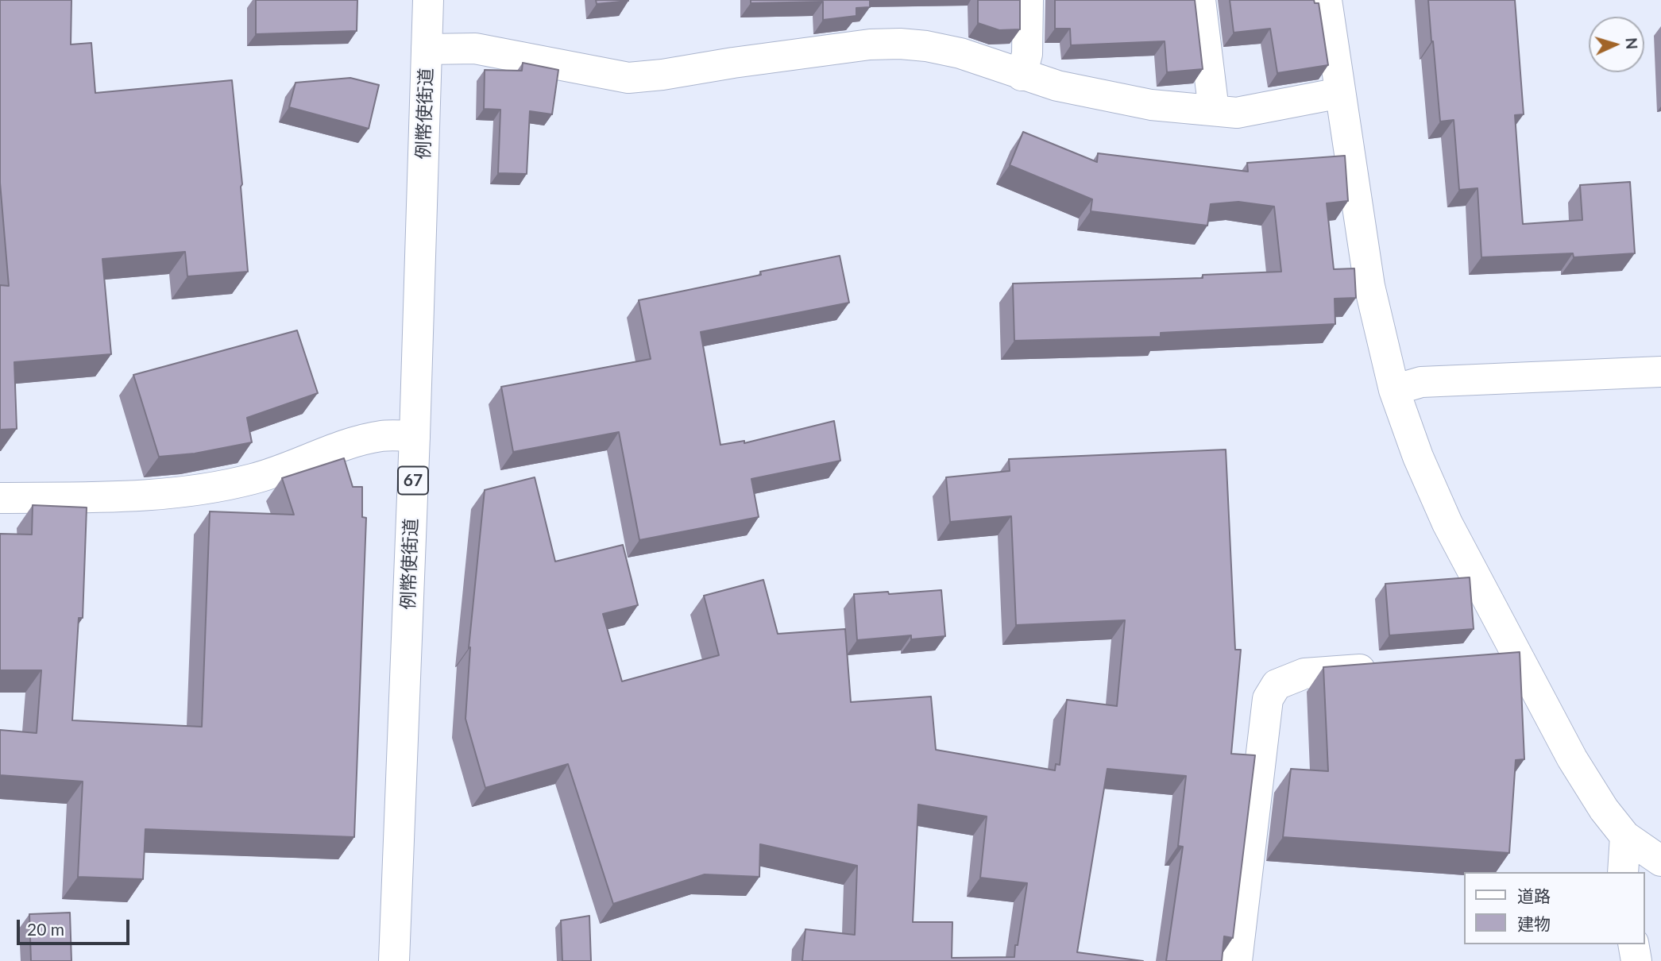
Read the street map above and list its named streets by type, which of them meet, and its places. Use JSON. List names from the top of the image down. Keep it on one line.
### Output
{"streets":{"street":["例幣使街道","67"]},"legend":["道路","建物"],"scale_bar":"20 m","north":"right"}
